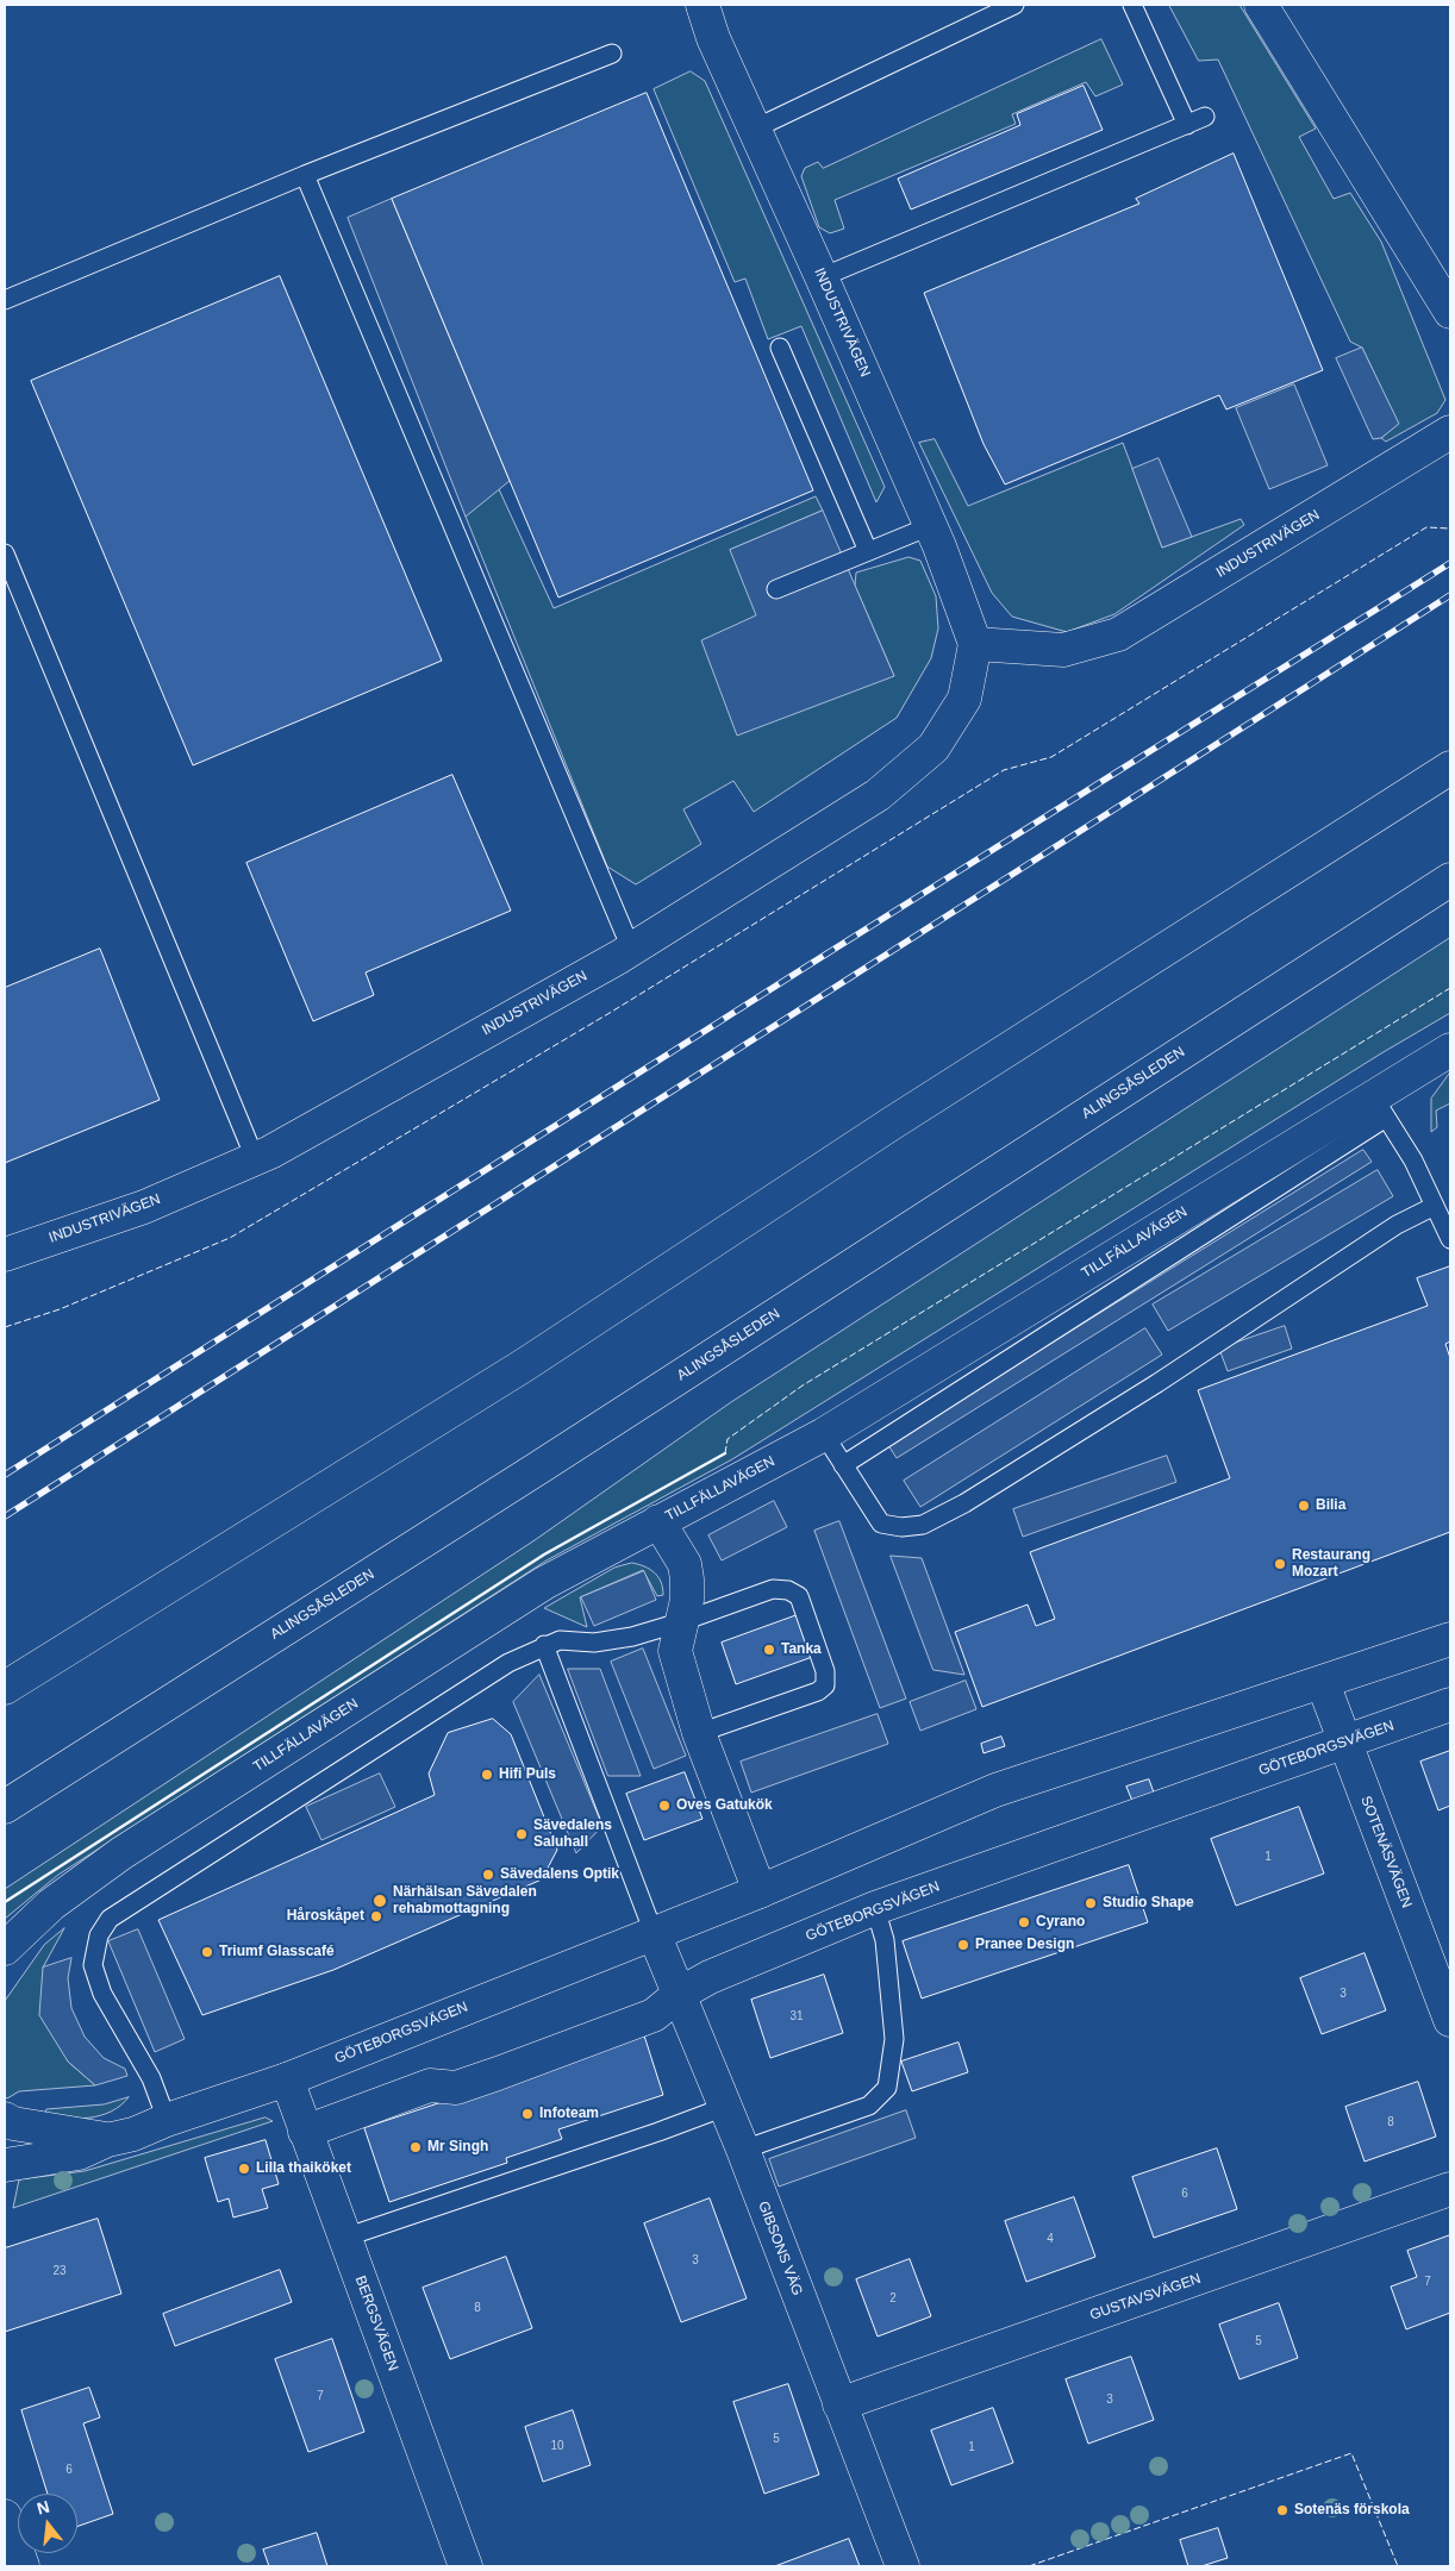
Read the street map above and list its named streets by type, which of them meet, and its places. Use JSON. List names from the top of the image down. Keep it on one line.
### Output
{"streets":{"main road":["INDUSTRIVÄGEN","ALINGSÅSLEDEN","TILLFÄLLAVÄGEN","GÖTEBORGSVÄGEN","SOTENÄSVÄGEN","GIBSONS VÄG","GUSTAVSVÄGEN","BERGSVÄGEN"]},"crossings":[["GÖTEBORGSVÄGEN","SOTENÄSVÄGEN"],["GÖTEBORGSVÄGEN","GIBSONS VÄG"],["GÖTEBORGSVÄGEN","BERGSVÄGEN"],["GIBSONS VÄG","GUSTAVSVÄGEN"]],"places":["Bilia","Restaurang Mozart","Tanka","Hifi Puls","Oves Gatukök","Sävedalens Saluhall","Sävedalens Optik","Närhälsan Sävedalen rehabmottagning","Studio Shape","Håroskåpet","Cyrano","Pranee Design","Triumf Glasscafé","Infoteam","Mr Singh","Lilla thaiköket","Sotenäs förskola"],"house_numbers":["1","3","31","8","6","4","3","23","7","2","8","5","7","3","5","10","1","6"],"north":"top"}
